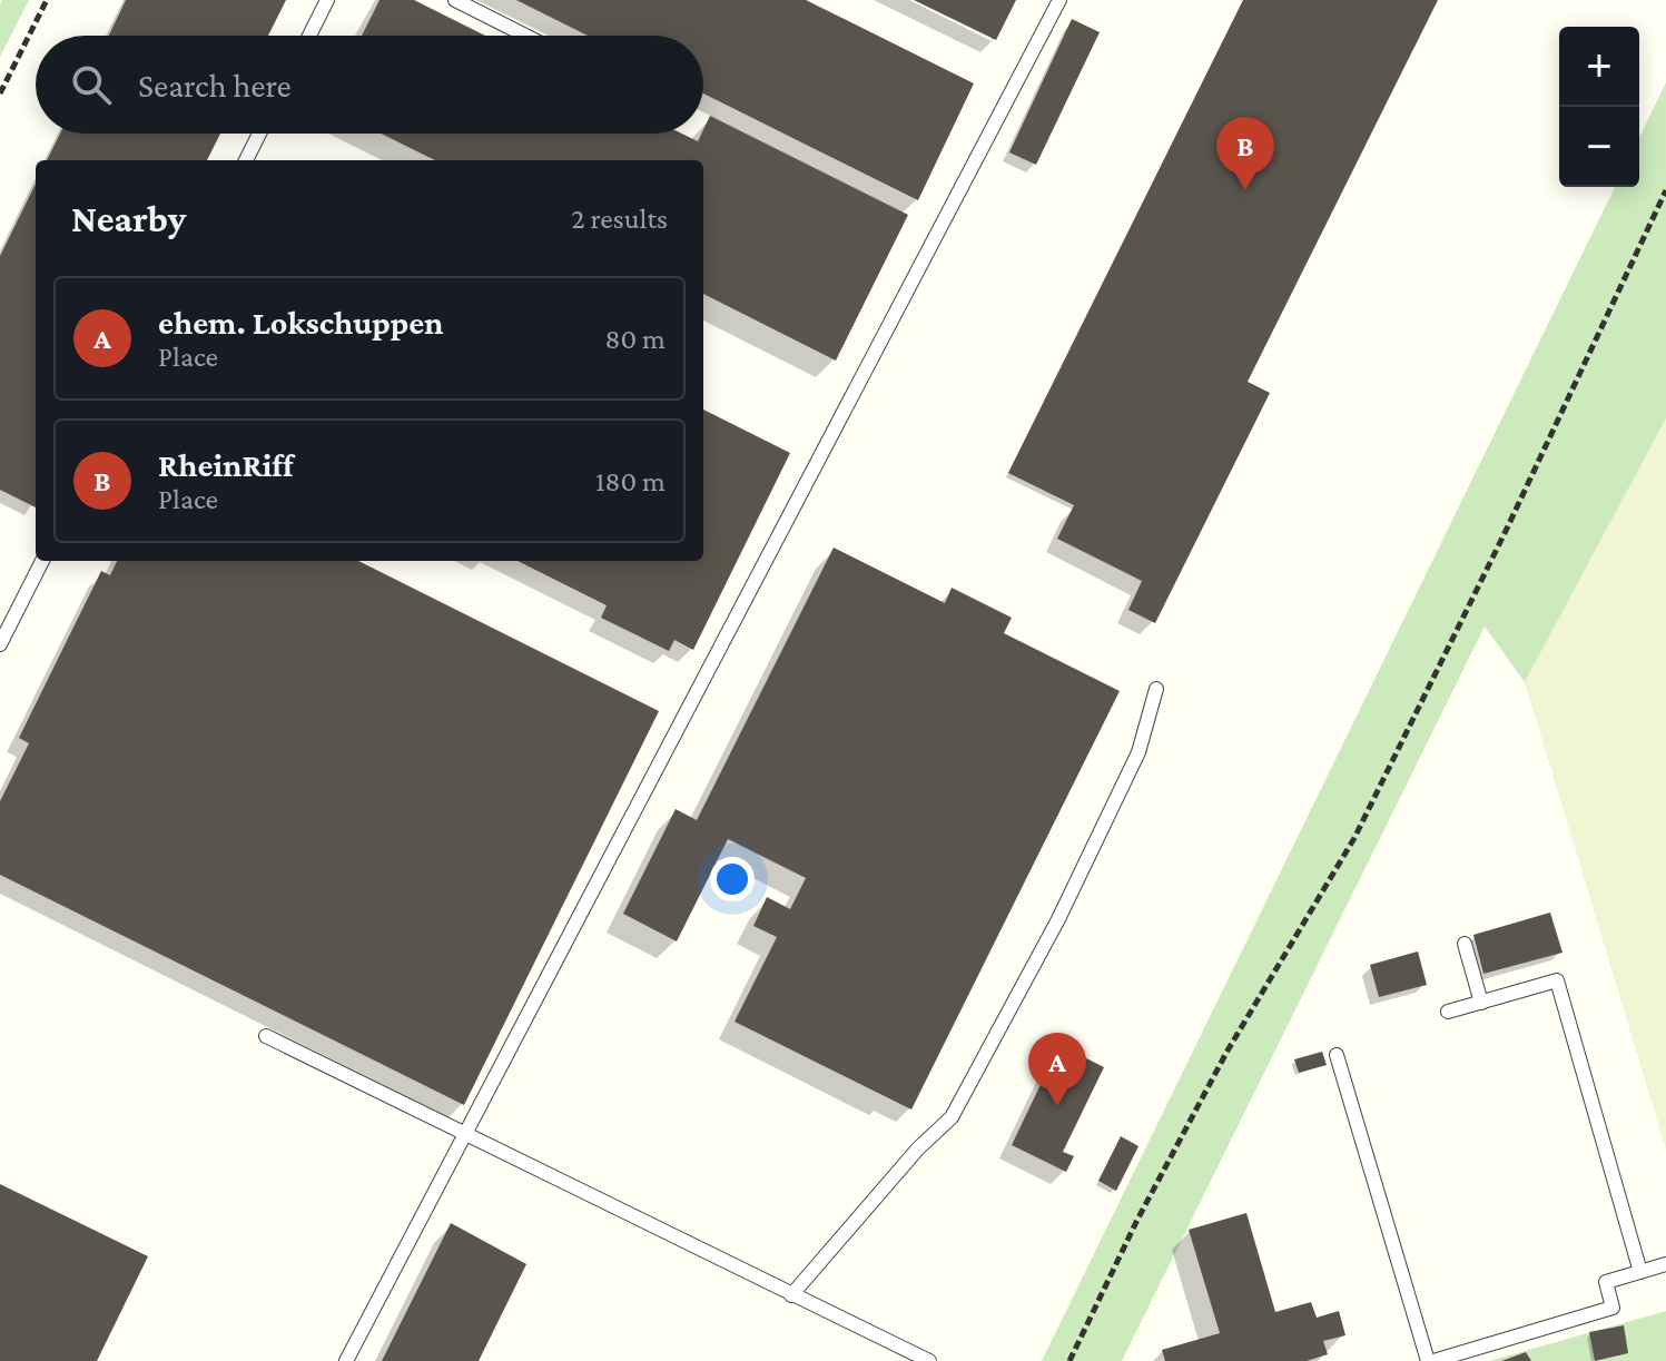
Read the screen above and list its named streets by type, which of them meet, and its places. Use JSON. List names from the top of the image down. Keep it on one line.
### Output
{"page":{"map_buttons":["+","−"],"search":"Search here","pins":["B","A"],"heading":["Nearby","2 results"],"list":[{"mark":"A","name":"ehem. Lokschuppen","note":"Place","value":"80 m"},{"mark":"B","name":"RheinRiff","note":"Place","value":"180 m"}]}}
